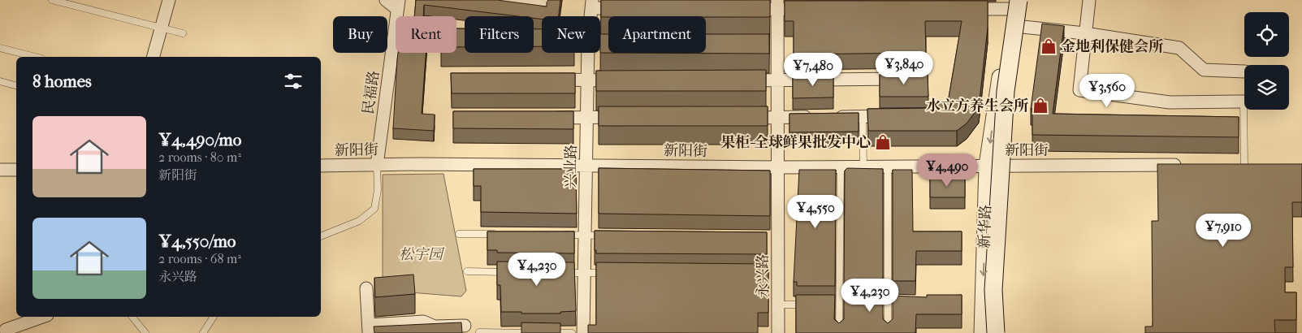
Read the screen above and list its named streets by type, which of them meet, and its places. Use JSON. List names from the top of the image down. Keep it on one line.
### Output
{"streets":{"street":["民福路","新阳街","兴业路","新华路","永兴路"]},"crossings":[["民福路","新阳街"],["新阳街","兴业路"],["新阳街","新华路"],["新阳街","永兴路"]],"parks":["松宇园"],"places":{"shop":["金地利保健会所","水立方养生会所","果柜-全球鲜果批发中心"]},"page":{"chip":["Buy","Rent","Filters","New","Apartment"],"price":["¥3,840","¥7,480","¥3,560","¥4,490","¥4,550","¥7,910","¥4,230","¥4,230"],"heading":"8 homes","list":[{"name":"¥4,490/mo","note":"2 rooms · 80 m² · 新阳街"},{"name":"¥4,550/mo","note":"2 rooms · 68 m² · 永兴路"}]}}
